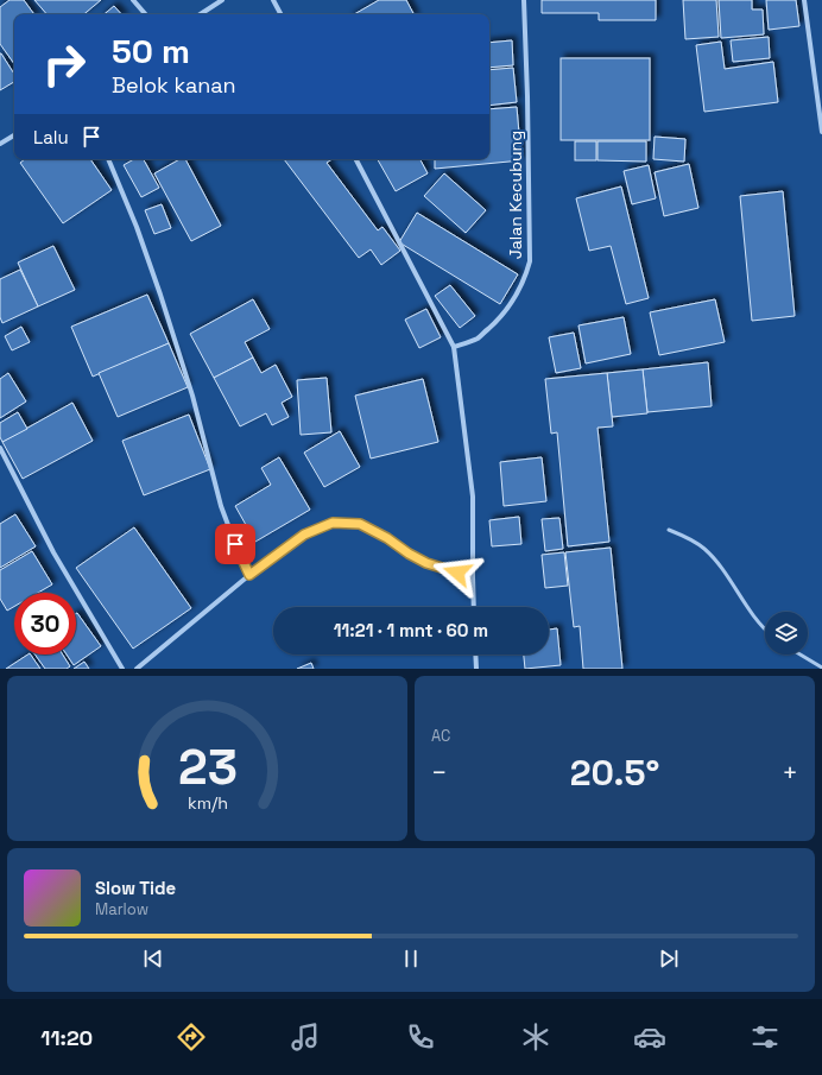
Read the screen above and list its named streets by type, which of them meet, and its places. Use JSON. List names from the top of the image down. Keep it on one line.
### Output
{"streets":{"street":["Jalan Kecubung"]},"page":{"turn":["50 m","Belok kanan"],"then":"Lalu","limit":"30","trip":"11:21 · 1 mnt · 60 m","tile":"AC","heat":["−","20.5°","+"],"song":["Slow Tide","Marlow"],"tabs":"11:20","gauge":["23","km/h"]}}
